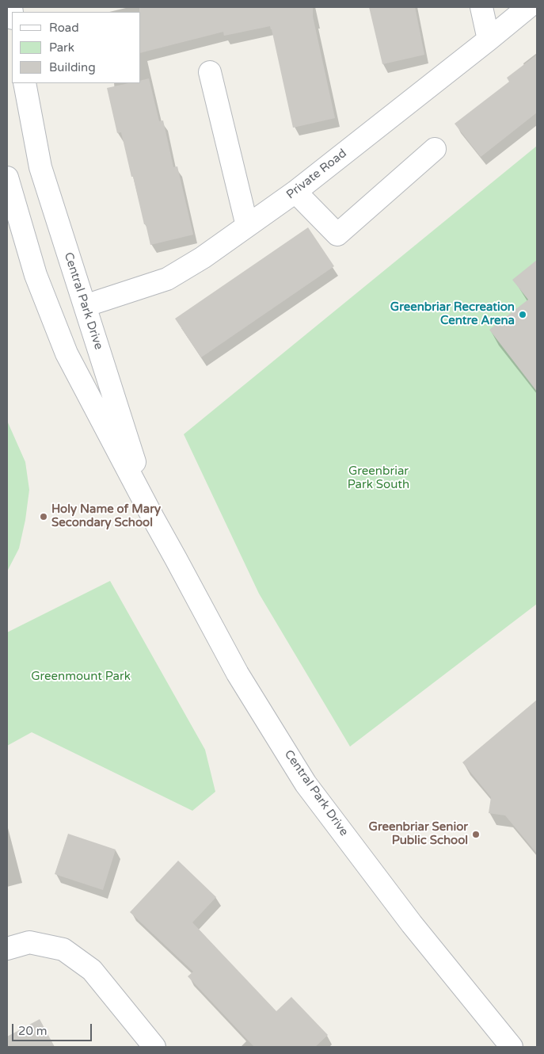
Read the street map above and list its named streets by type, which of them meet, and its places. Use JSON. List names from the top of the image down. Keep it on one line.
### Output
{"streets":{"street":["Private Road","Central Park Drive"]},"crossings":[["Private Road","Central Park Drive"]],"parks":["Greenbriar Park South","Greenmount Park"],"places":["Greenbriar Recreation Centre Arena","Holy Name of Mary Secondary School","Greenbriar Senior Public School"],"legend":["Road","Park","Building"],"scale_bar":"20 m"}
